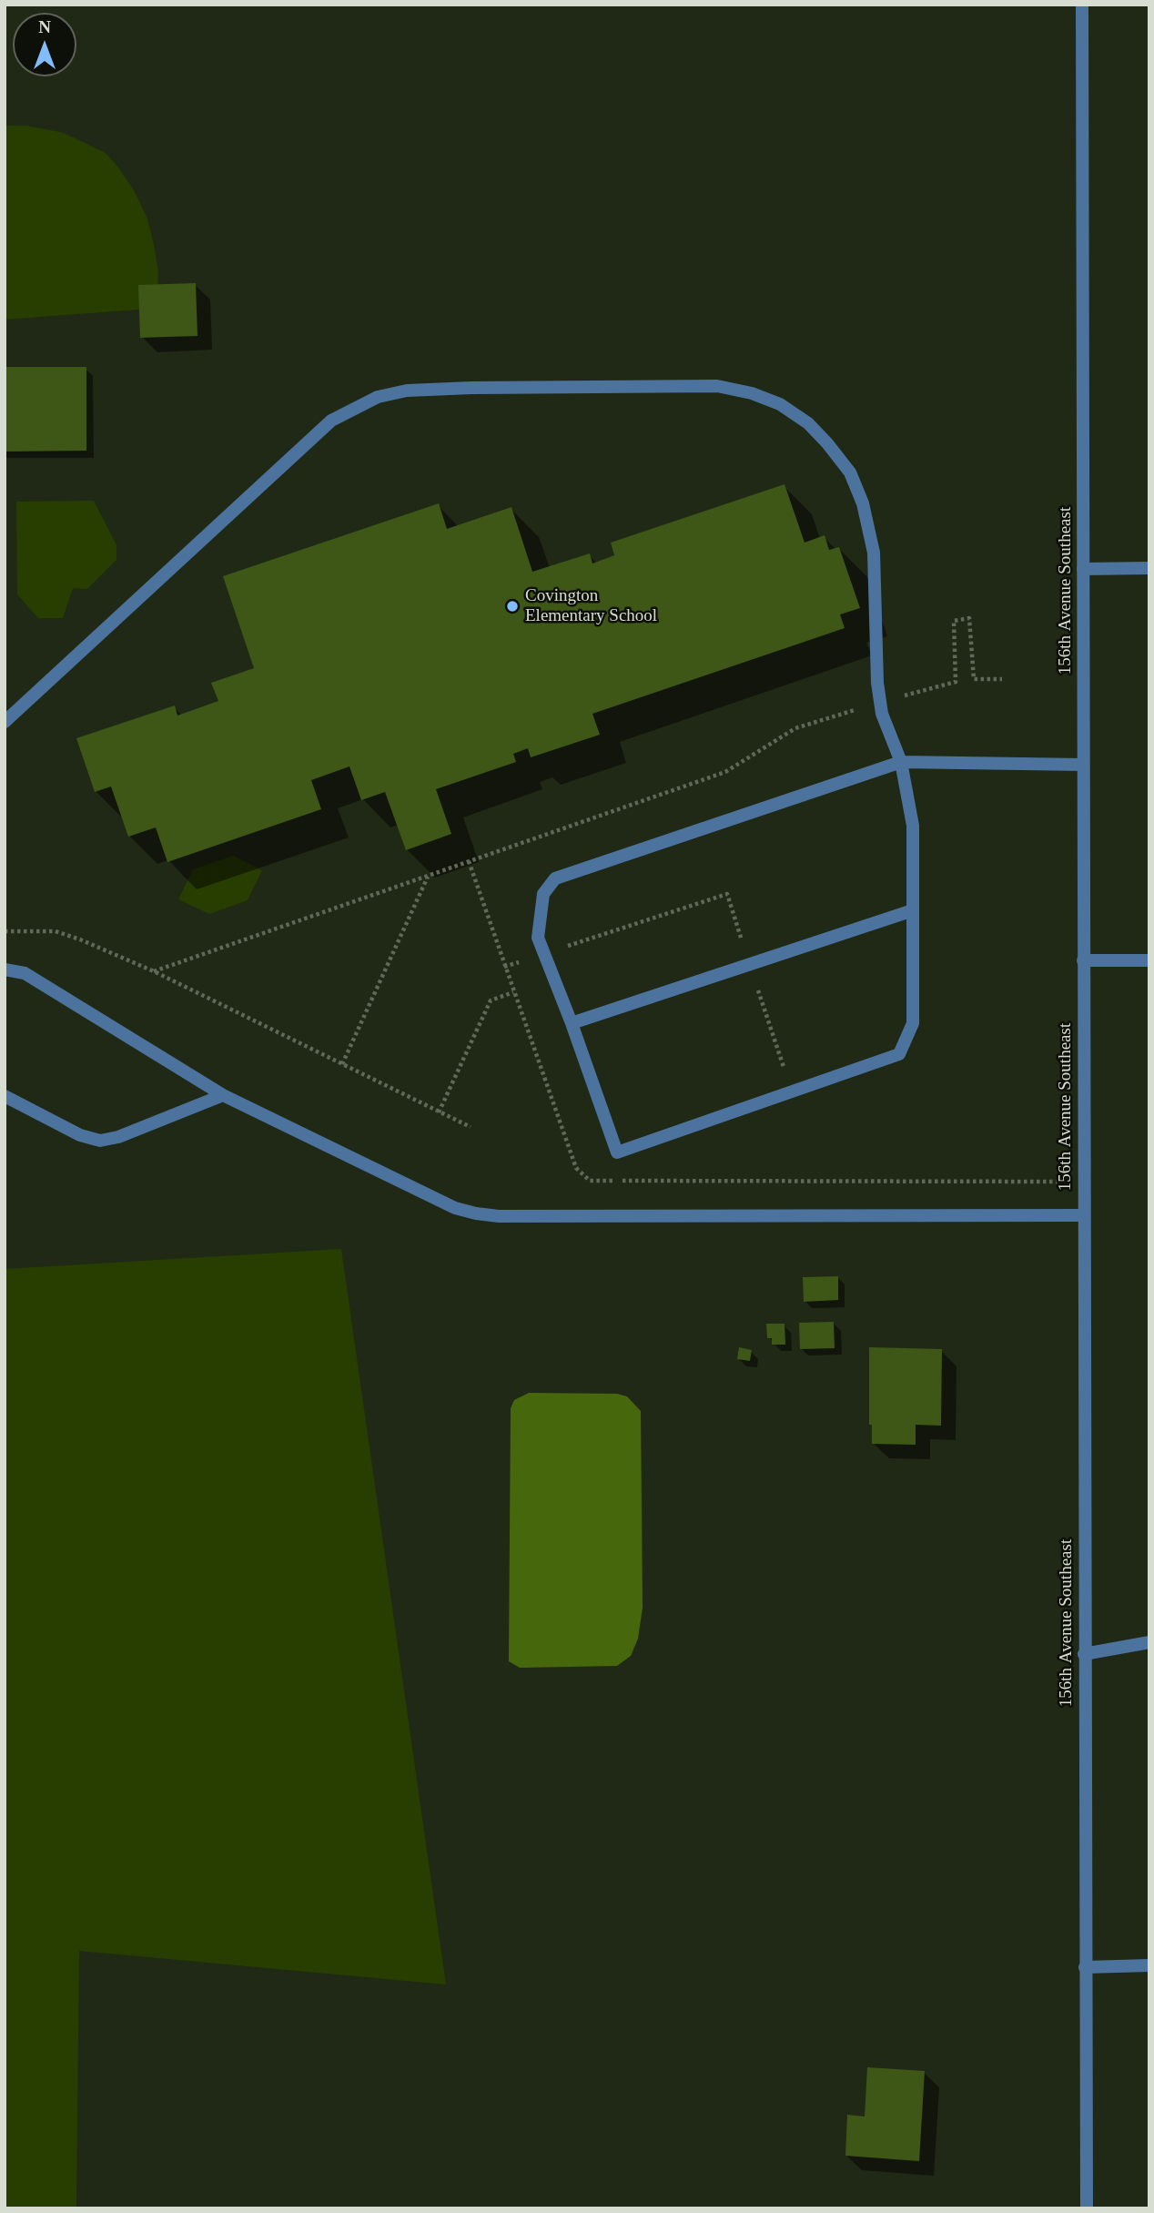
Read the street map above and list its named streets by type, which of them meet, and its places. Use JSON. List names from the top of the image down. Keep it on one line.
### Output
{"streets":{"street":["156th Avenue Southeast"]},"places":["Covington Elementary School"],"north":"top"}
